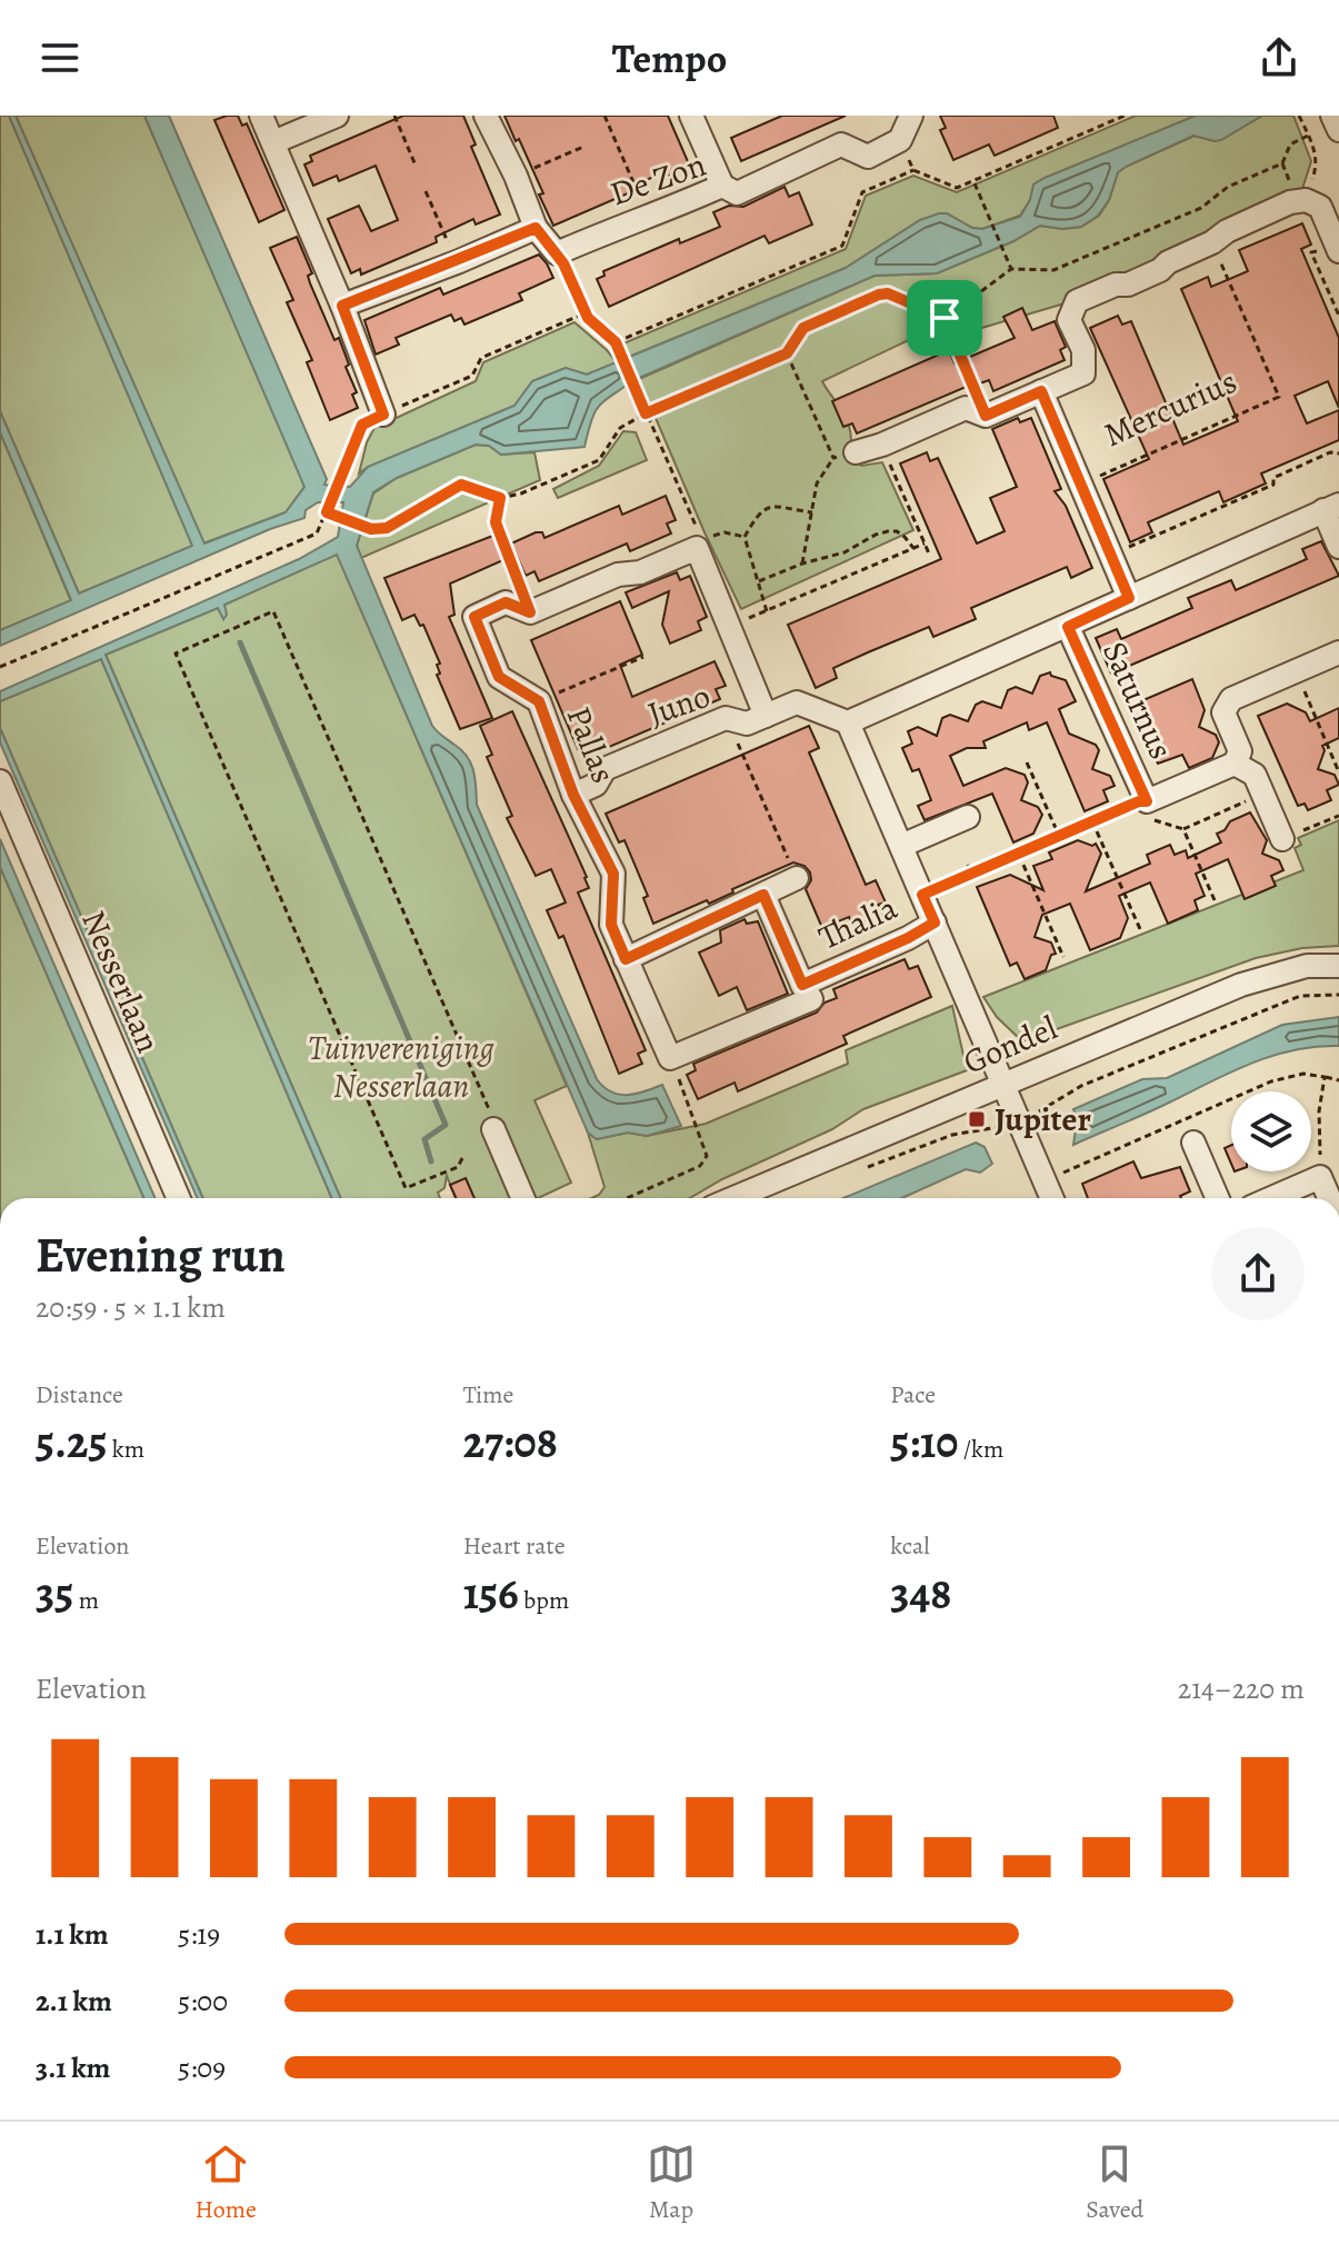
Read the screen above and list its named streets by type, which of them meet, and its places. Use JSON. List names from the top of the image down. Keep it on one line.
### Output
{"streets":{"street":["De Zon","Mercurius","Saturnus","Juno","Pallas","Thalia","Nesserlaan","Gondel"]},"crossings":[["Juno","Pallas"]],"parks":["Tuinvereniging Nesserlaan"],"places":{"transit":["Jupiter"]},"page":{"header":"Tempo","heading":["Evening run","20:59 · 5 × 1.1 km"],"stats":[["Distance","5.25 km"],["Time","27:08"],["Pace","5:10 /km"],["Elevation","35 m"],["Heart rate","156 bpm"],["kcal","348"]],"chart":["Elevation","214–220 m"],"list":[{"name":"1.1 km","note":"5:19"},{"name":"2.1 km","note":"5:00"},{"name":"3.1 km","note":"5:09"}],"tabs":["Home","Map","Saved"]}}
